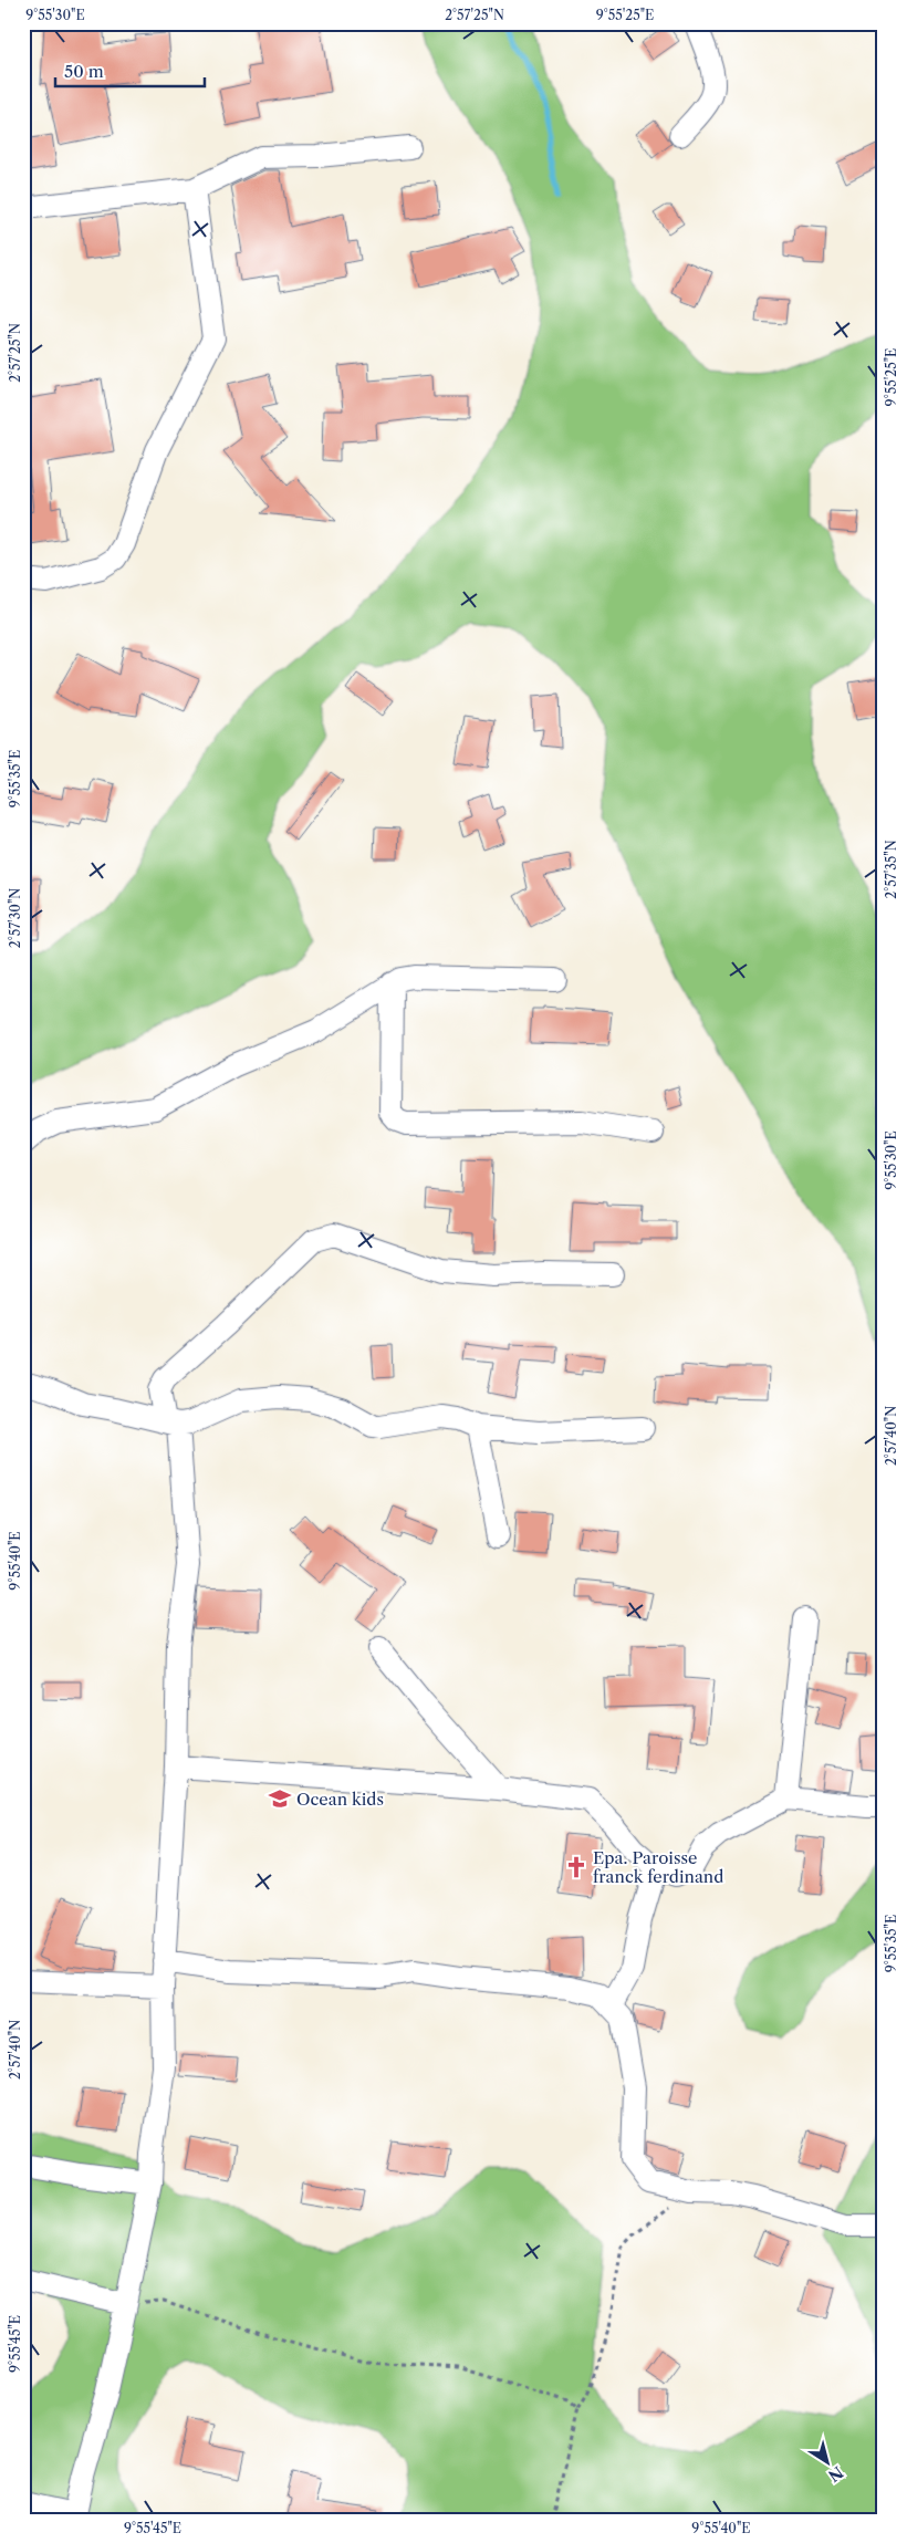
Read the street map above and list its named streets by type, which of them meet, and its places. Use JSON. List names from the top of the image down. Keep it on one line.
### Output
{"places":{"school or university":["Ocean kids"],"church":["Epa. Paroisse franck ferdinand"]},"scale_bar":"50 m","north":"bottom right","coordinates":["9°55'30\"E","2°57'25\"N","9°55'25\"E","9°55'35\"E","2°57'35\"N","2°57'30\"N","2°57'40\"N","9°55'40\"E","9°55'45\"E"]}
